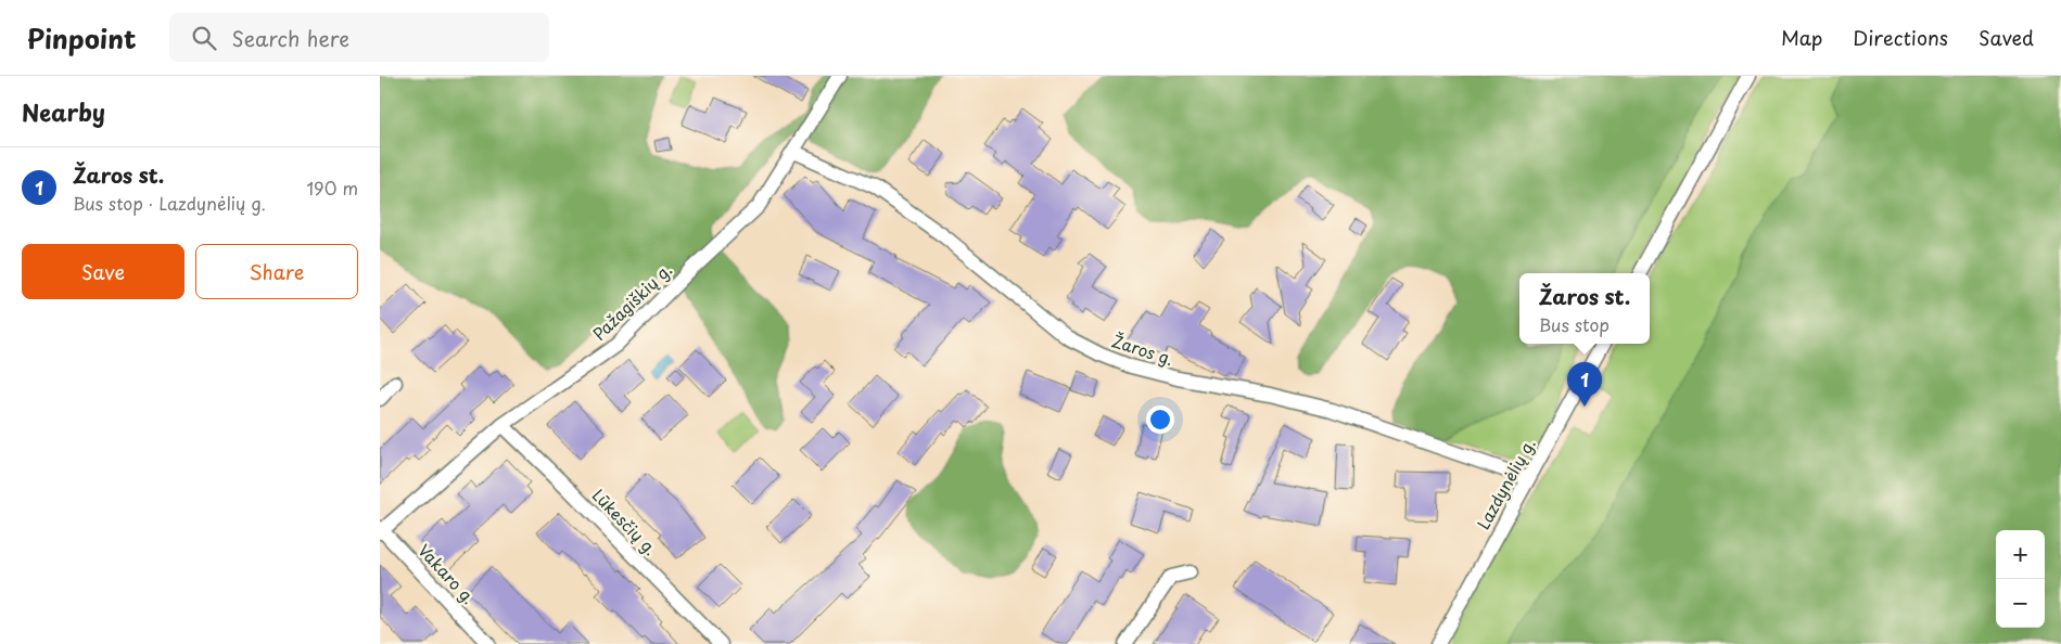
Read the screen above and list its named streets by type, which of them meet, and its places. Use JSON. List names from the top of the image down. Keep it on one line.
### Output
{"streets":{"street":["Pažagiškių g.","Žaros g.","Lazdynėlių g.","Lūkesčių g.","Vakaro g."]},"crossings":[["Pažagiškių g.","Žaros g."],["Pažagiškių g.","Lūkesčių g."],["Pažagiškių g.","Vakaro g."],["Žaros g.","Lazdynėlių g."]],"page":{"header":"Pinpoint","search":"Search here","nav":["Map","Directions","Saved"],"heading":"Nearby","list":[{"mark":"1","name":"Žaros st.","note":"Bus stop · Lazdynėlių g.","value":"190 m"}],"buttons":["Save","Share"],"popup":["Žaros st.","Bus stop"],"pins":"1","map_buttons":["+","−"]}}
